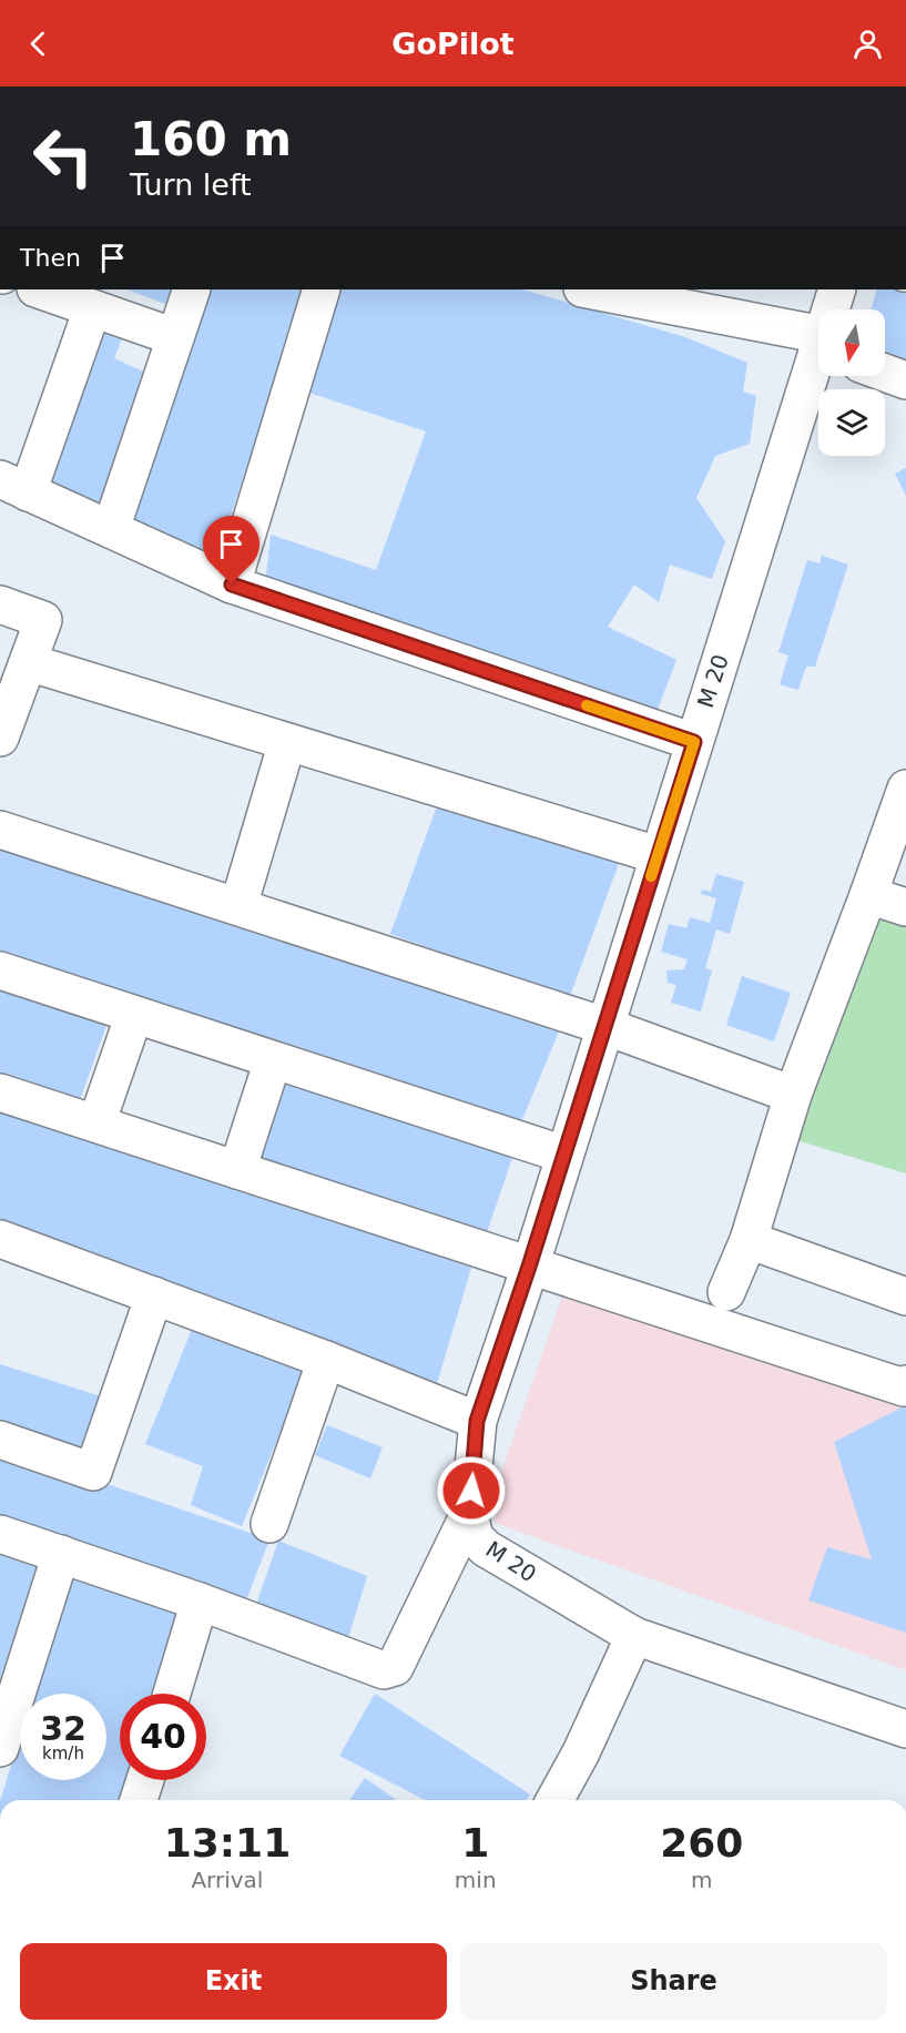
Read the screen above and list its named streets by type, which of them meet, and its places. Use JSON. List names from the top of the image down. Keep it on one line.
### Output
{"streets":{"street":["M 20"]},"north":"bottom","page":{"header":"GoPilot","turn":["160 m","Turn left"],"then":"Then","speed":"32 km/h","limit":"40","eta":["13:11","Arrival","1","min","260","m"],"buttons":["Exit","Share"]}}
